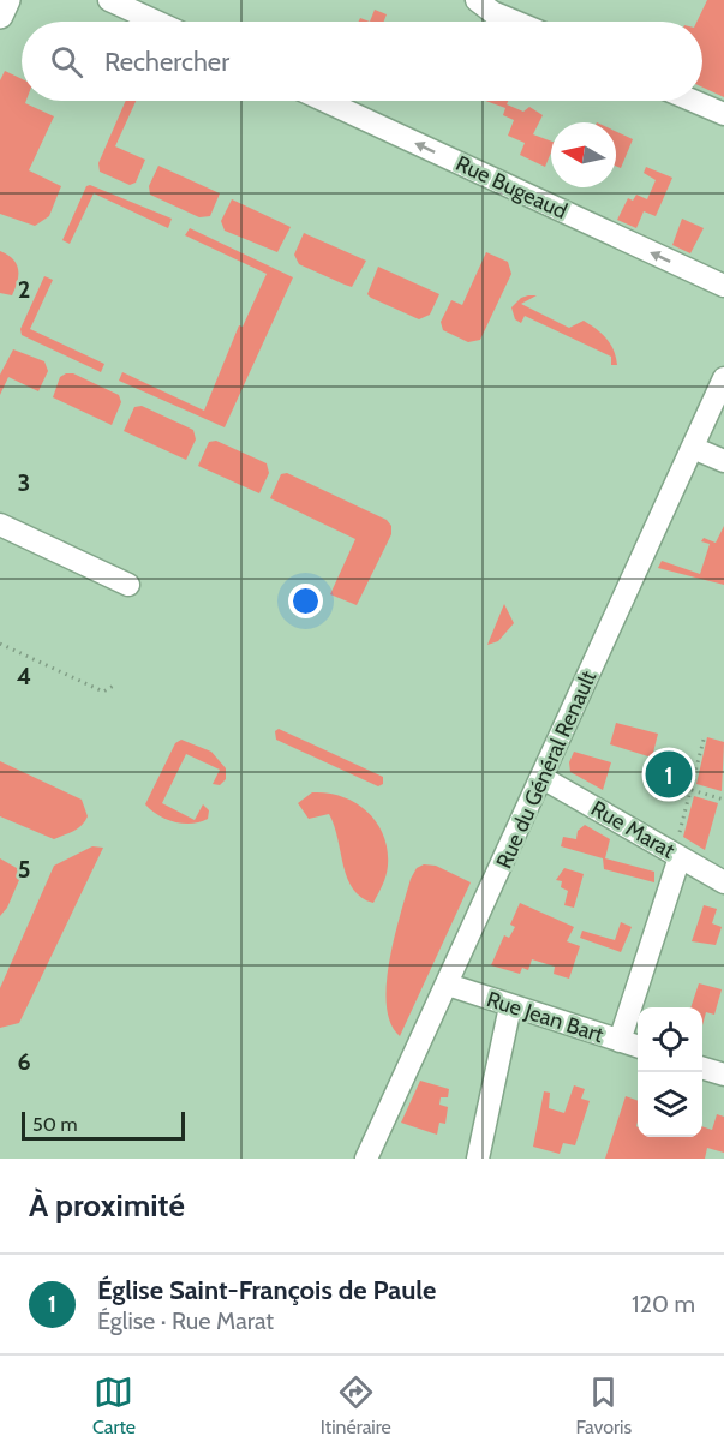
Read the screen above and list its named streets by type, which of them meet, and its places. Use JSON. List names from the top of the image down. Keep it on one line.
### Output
{"streets":{"street":["Rue Bugeaud","Rue du Général Renault","Rue Marat","Rue Jean Bart"]},"crossings":[["Rue du Général Renault","Rue Marat"],["Rue du Général Renault","Rue Jean Bart"]],"one_way":["Rue Bugeaud"],"scale_bar":"50 m","north":"left","page":{"search":"Rechercher","pins":"1","scale":"50 m","heading":"À proximité","list":[{"mark":"1","name":"Église Saint-François de Paule","note":"Église · Rue Marat","value":"120 m"}],"nav":["Carte","Itinéraire","Favoris"]},"grid":{"rows":["2","3","4","5","6"]}}
